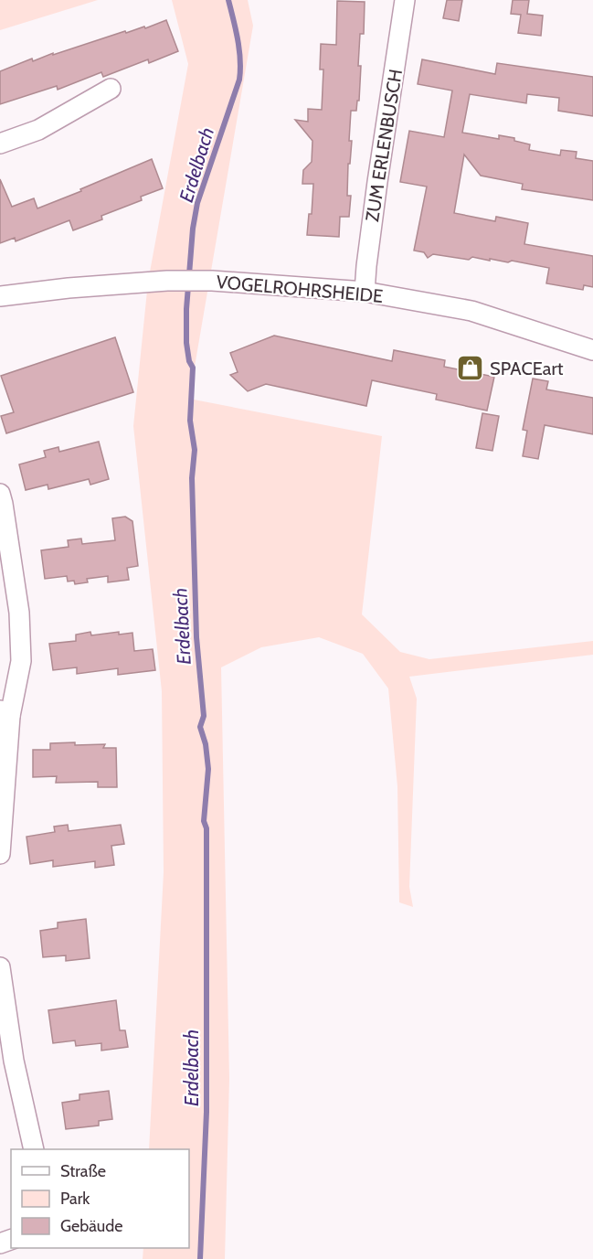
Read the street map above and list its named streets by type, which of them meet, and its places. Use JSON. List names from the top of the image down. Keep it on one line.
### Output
{"streets":{"street":["ZUM ERLENBUSCH","VOGELROHRSHEIDE"]},"crossings":[["ZUM ERLENBUSCH","VOGELROHRSHEIDE"]],"water":["Erdelbach"],"places":{"shop":["SPACEart"]},"legend":["Straße","Park","Gebäude"]}
